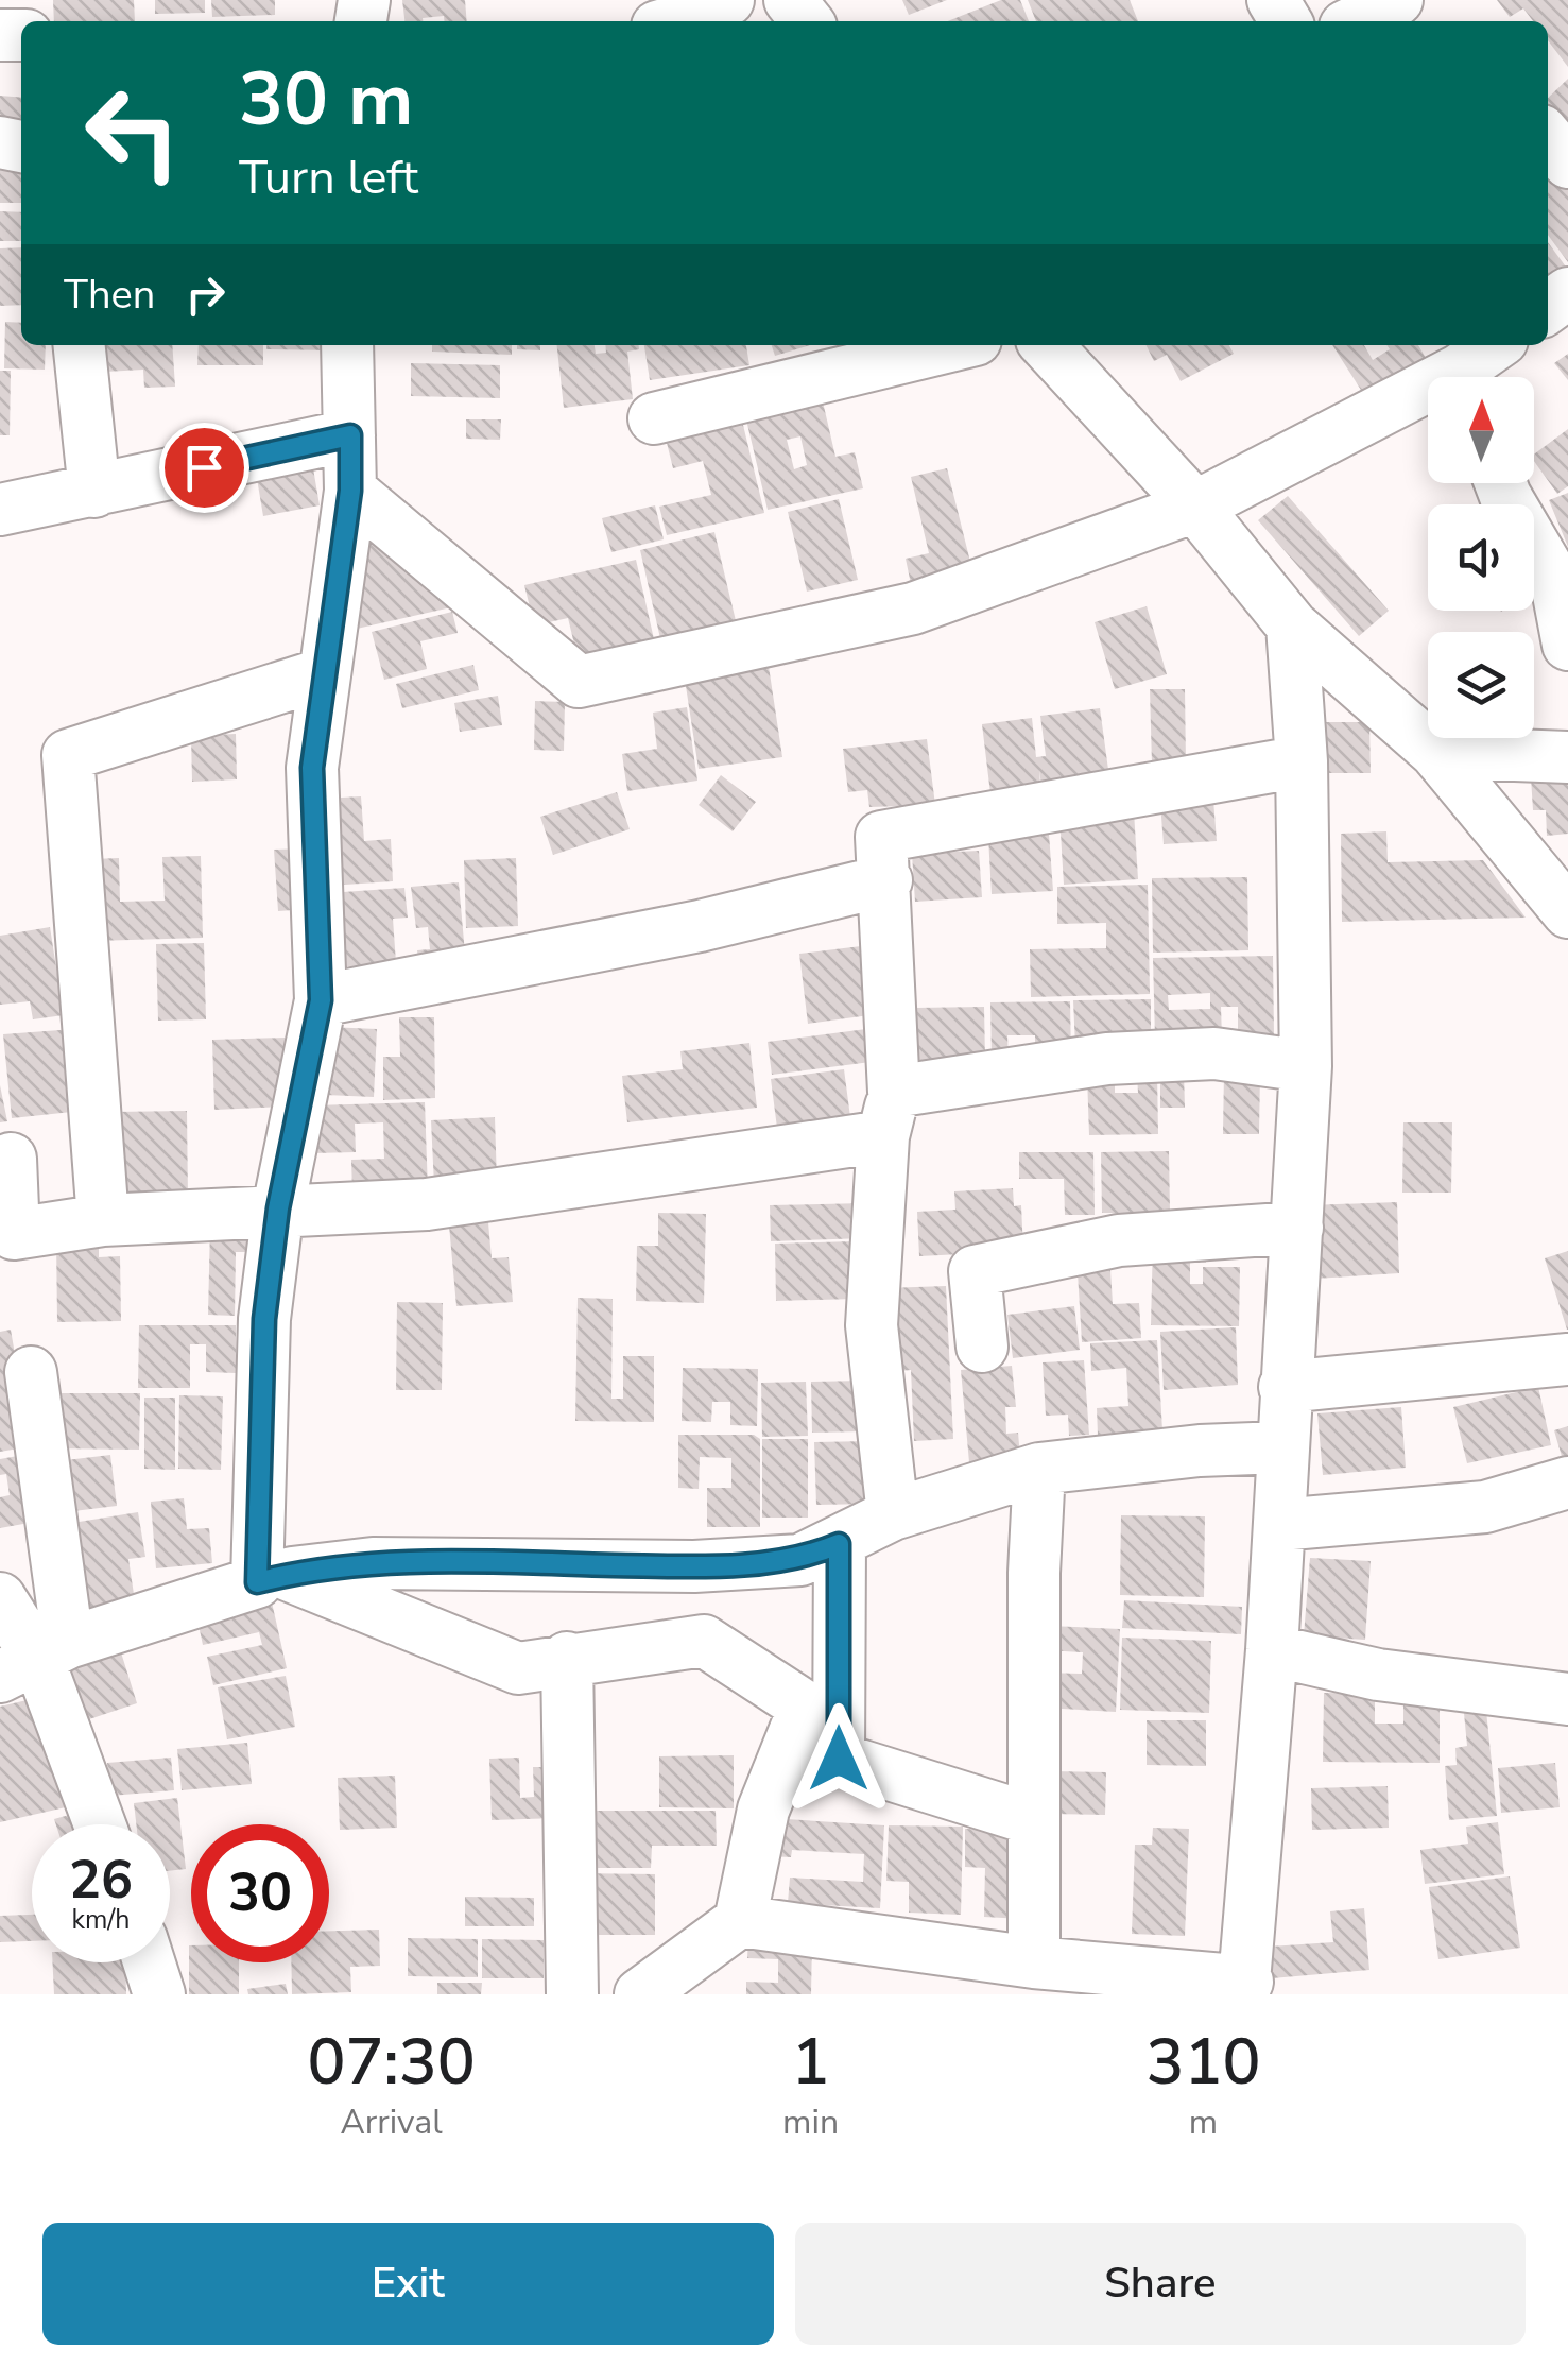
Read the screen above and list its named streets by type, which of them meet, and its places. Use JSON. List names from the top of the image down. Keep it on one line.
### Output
{"north":"top","page":{"turn":["30 m","Turn left"],"then":"Then","speed":"26 km/h","limit":"30","eta":["07:30","Arrival","1","min","310","m"],"buttons":["Exit","Share"]}}
